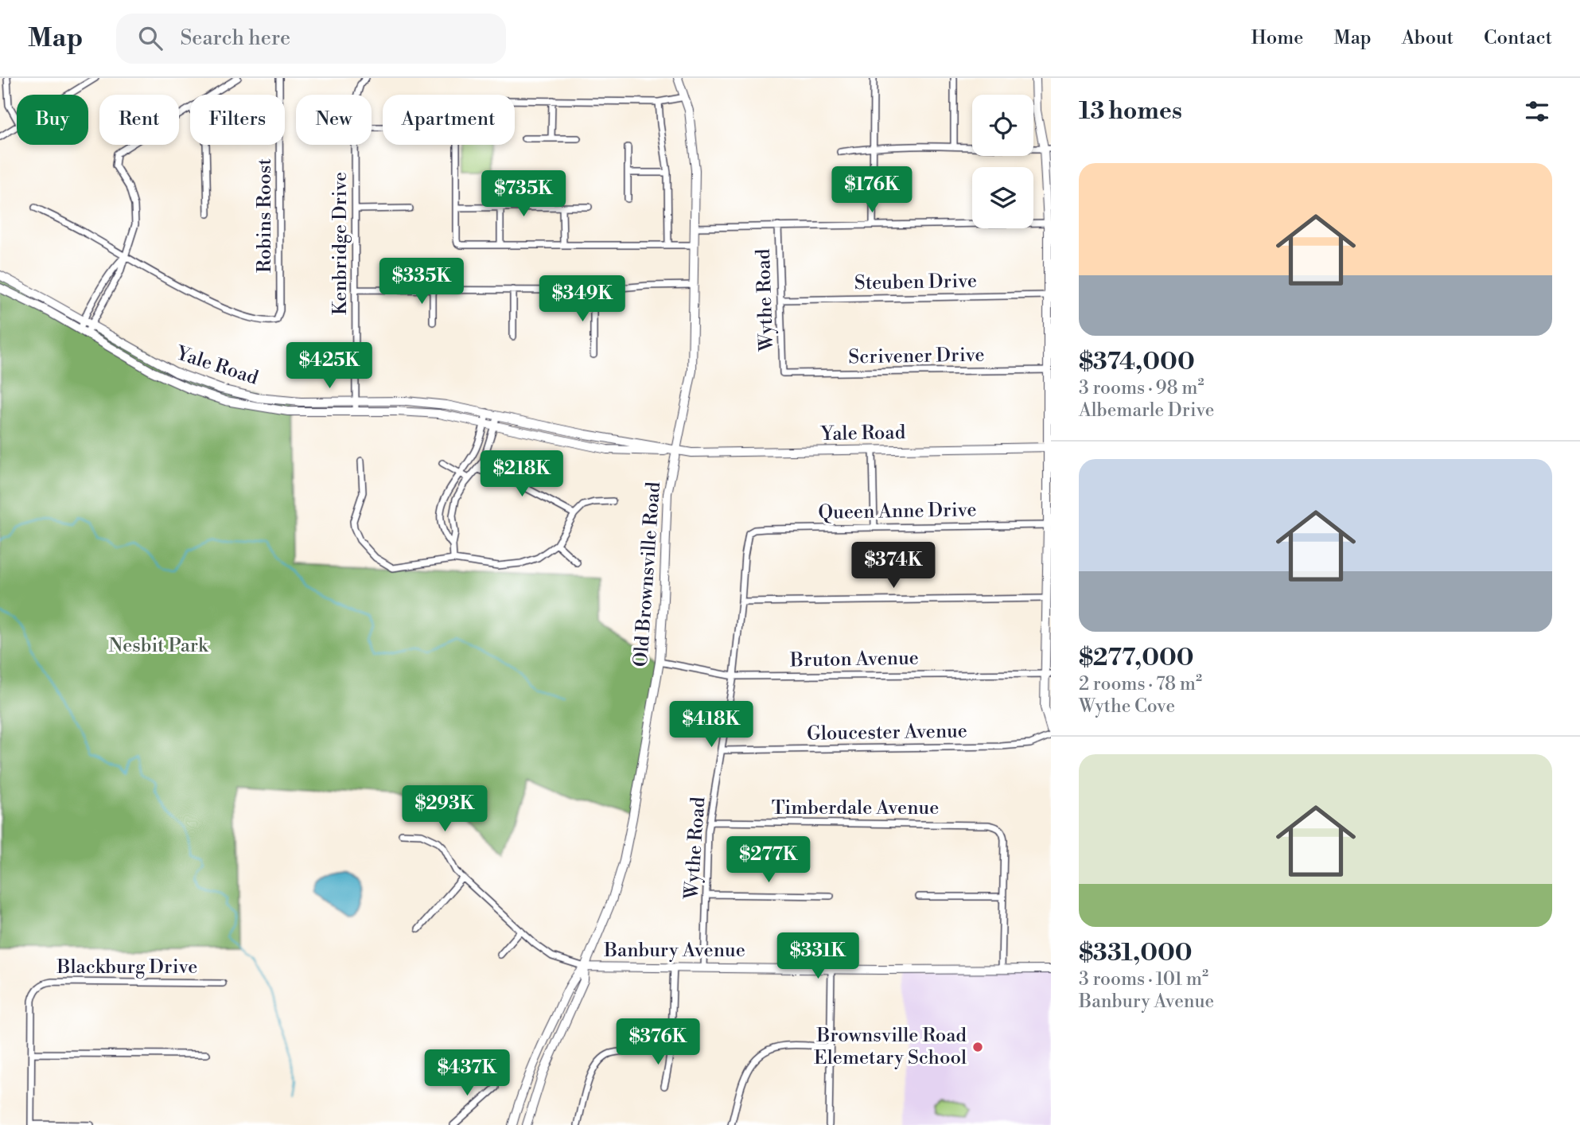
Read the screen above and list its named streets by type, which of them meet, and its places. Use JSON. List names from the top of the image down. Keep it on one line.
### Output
{"streets":{"main road":["Yale Road","Old Brownsville Road","Banbury Avenue"],"street":["Robins Roost","Kenbridge Drive","Steuben Drive","Wythe Road","Scrivener Drive","Queen Anne Drive","Bruton Avenue","Gloucester Avenue","Timberdale Avenue","Blackburg Drive"]},"crossings":[["Kenbridge Drive","Yale Road"],["Steuben Drive","Wythe Road"],["Wythe Road","Scrivener Drive"],["Wythe Road","Queen Anne Drive"],["Wythe Road","Bruton Avenue"],["Wythe Road","Gloucester Avenue"],["Wythe Road","Timberdale Avenue"],["Wythe Road","Banbury Avenue"],["Yale Road","Old Brownsville Road"],["Old Brownsville Road","Bruton Avenue"],["Old Brownsville Road","Banbury Avenue"]],"parks":["Nesbit Park"],"places":["Brownsville Road Elemetary School"],"page":{"header":"Map","search":"Search here","nav":["Home","Map","About","Contact"],"heading":"13 homes","chip":["Buy","Rent","Filters","New","Apartment"],"list":[{"name":"$374,000","note":"3 rooms · 98 m² · Albemarle Drive"},{"name":"$277,000","note":"2 rooms · 78 m² · Wythe Cove"},{"name":"$331,000","note":"3 rooms · 101 m² · Banbury Avenue"}],"price":["$176K","$735K","$335K","$349K","$425K","$218K","$374K","$418K","$293K","$277K","$331K","$376K","$437K"]}}
